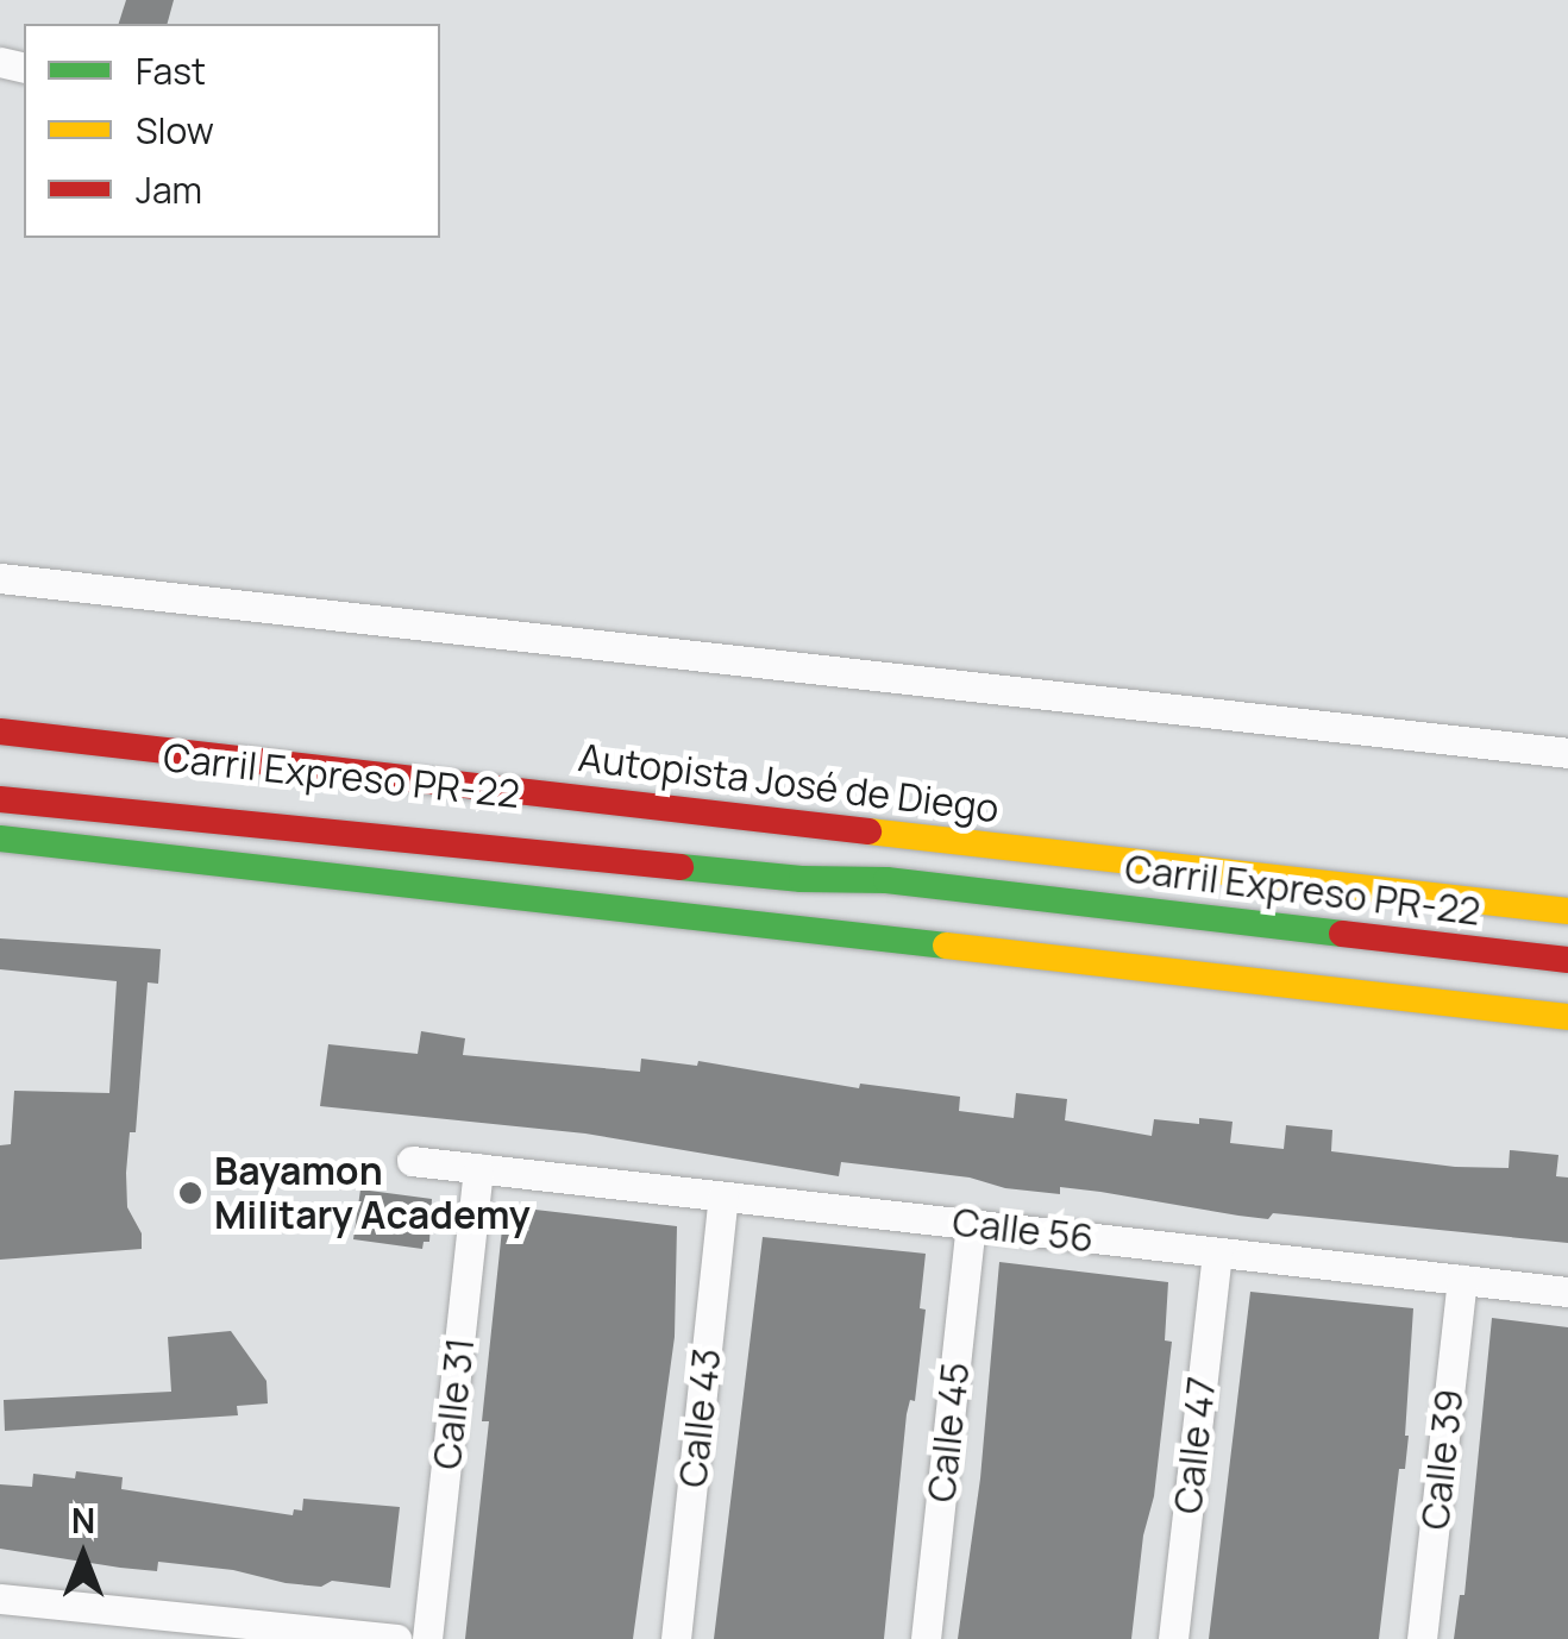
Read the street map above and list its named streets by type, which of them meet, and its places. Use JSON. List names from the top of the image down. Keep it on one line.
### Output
{"streets":{"highway":["Carril Expreso PR-22","Autopista José de Diego"],"street":["Calle 56","Calle 31","Calle 43","Calle 45","Calle 47","Calle 39"]},"crossings":[["Calle 56","Calle 31"],["Calle 56","Calle 43"],["Calle 56","Calle 45"],["Calle 56","Calle 47"],["Calle 56","Calle 39"]],"places":["Bayamon Military Academy"],"legend":["Fast","Slow","Jam"],"north":"top"}
